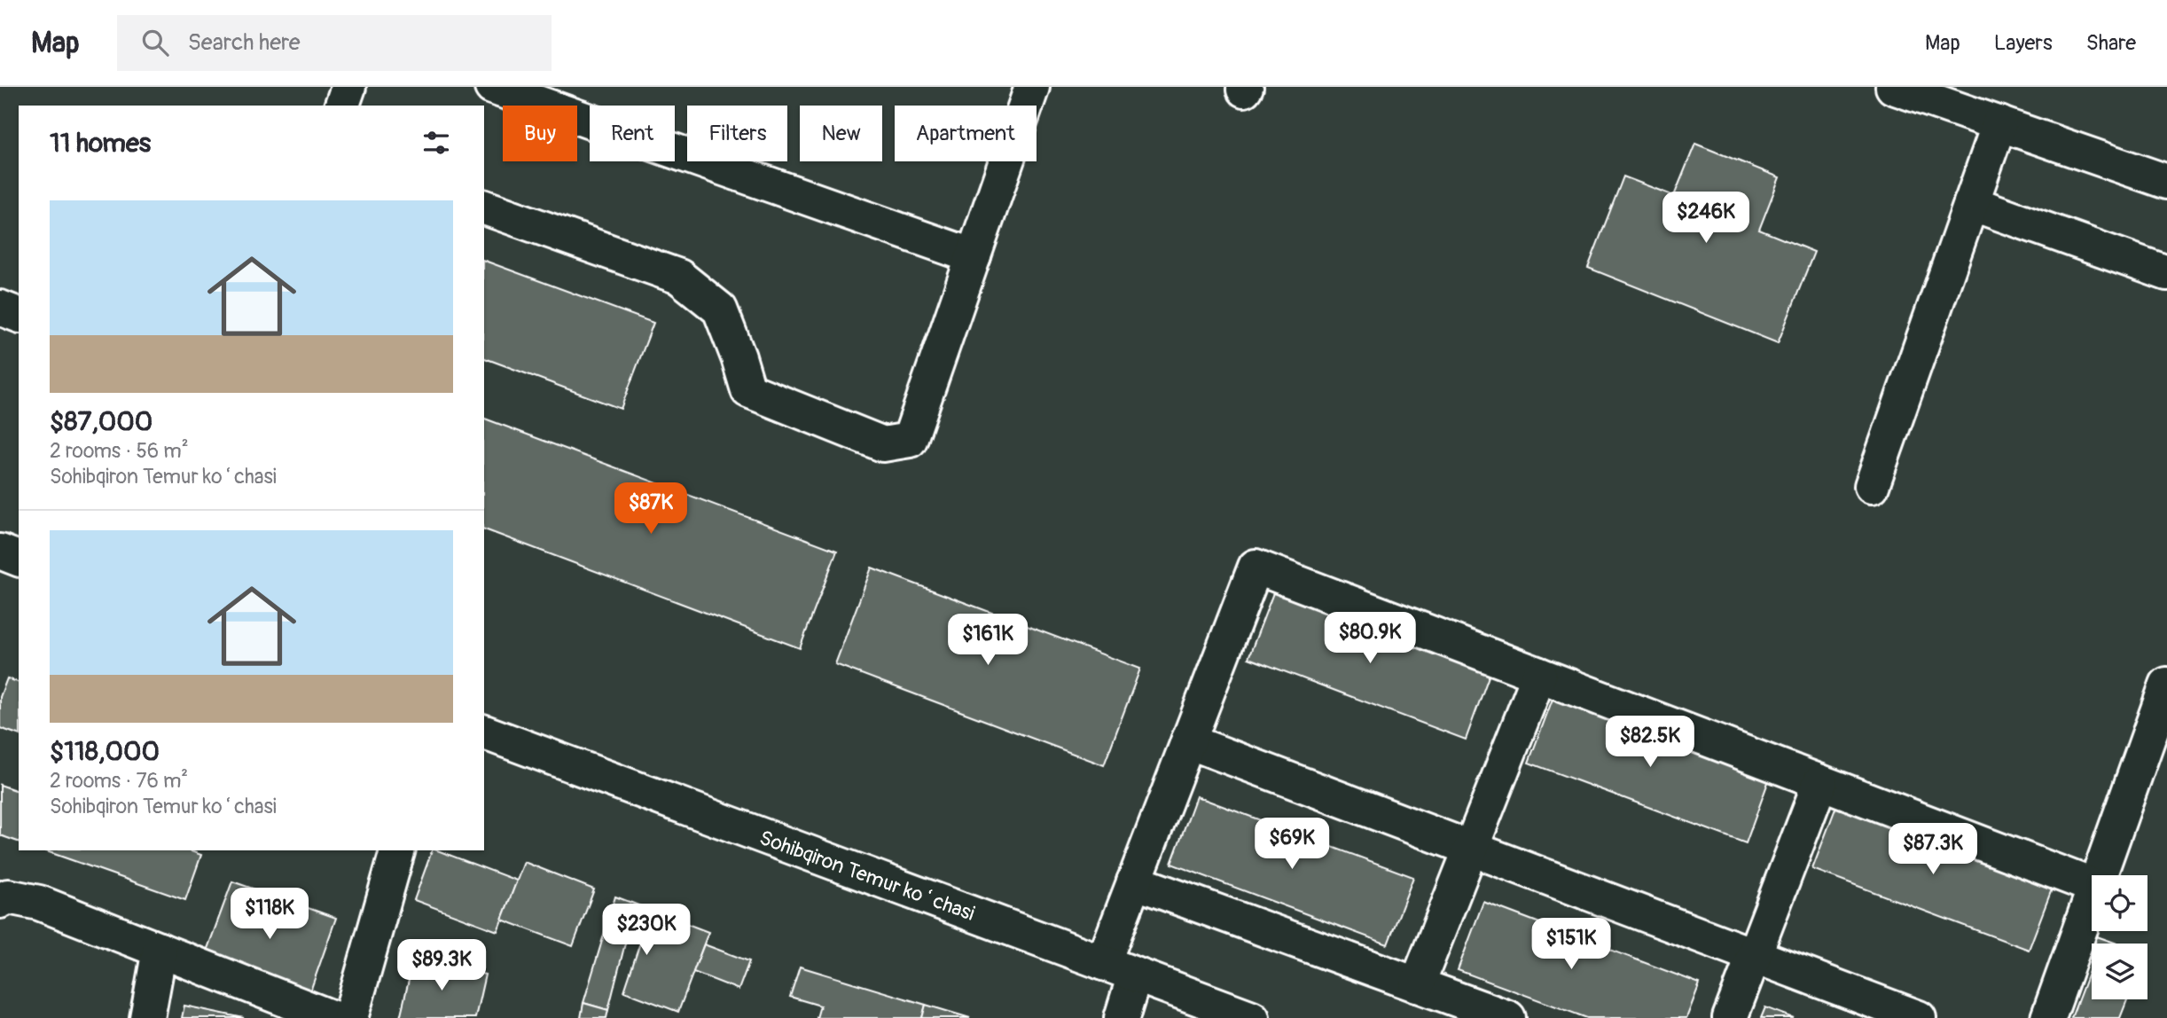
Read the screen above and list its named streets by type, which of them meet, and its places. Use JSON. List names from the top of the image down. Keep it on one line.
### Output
{"streets":{"street":["Sohibqiron Temur koʻchasi"]},"page":{"header":"Map","search":"Search here","nav":["Map","Layers","Share"],"chip":["Buy","Rent","Filters","New","Apartment"],"heading":"11 homes","list":[{"name":"$87,000","note":"2 rooms · 56 m² · Sohibqiron Temur koʻchasi"},{"name":"$118,000","note":"2 rooms · 76 m² · Sohibqiron Temur koʻchasi"}],"price":["$246K","$87K","$80.9K","$161K","$82.5K","$69K","$87.3K","$118K","$230K","$151K","$89.3K"]}}
